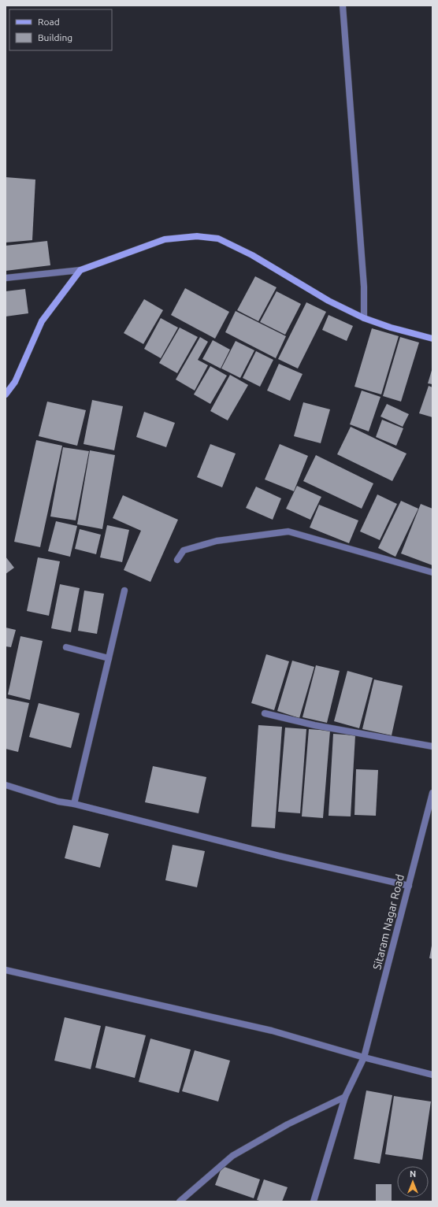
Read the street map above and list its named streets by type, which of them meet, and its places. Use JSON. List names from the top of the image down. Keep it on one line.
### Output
{"streets":{"street":["Sitaram Nagar Road"]},"legend":["Road","Building"],"north":"top"}
